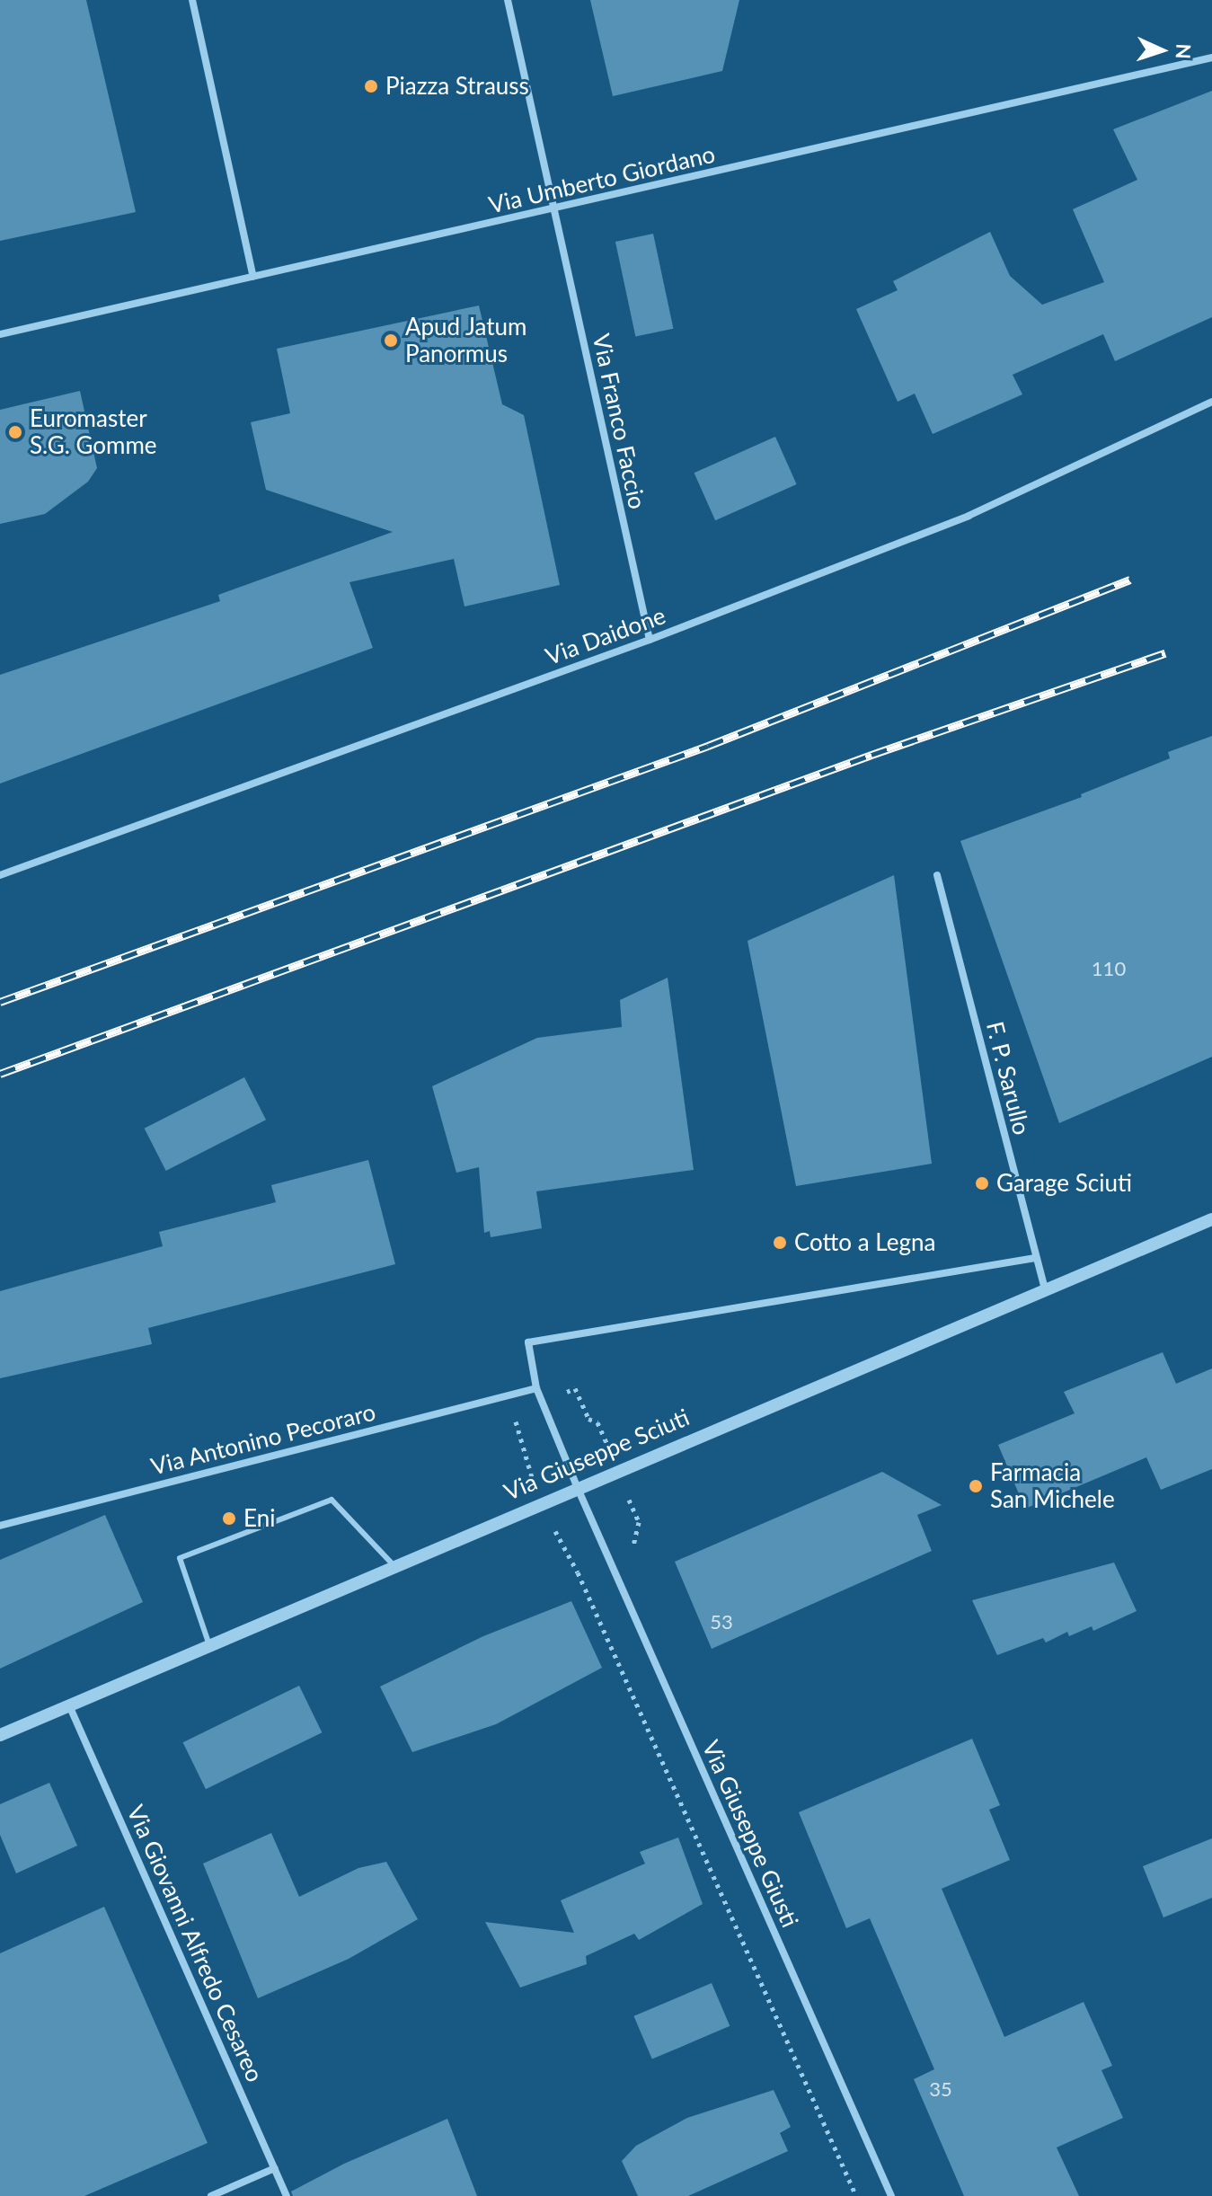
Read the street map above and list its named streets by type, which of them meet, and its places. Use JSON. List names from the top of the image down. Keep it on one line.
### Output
{"streets":{"street":["Via Umberto Giordano","Via Franco Faccio","Via Daidone","F. P. Sarullo","Via Antonino Pecoraro","Via Giuseppe Sciuti","Via Giuseppe Giusti","Via Giovanni Alfredo Cesareo"]},"crossings":[["Via Umberto Giordano","Via Franco Faccio"],["Via Franco Faccio","Via Daidone"],["F. P. Sarullo","Via Giuseppe Sciuti"],["F. P. Sarullo","Via Giuseppe Giusti"],["Via Antonino Pecoraro","Via Giuseppe Giusti"],["Via Giuseppe Sciuti","Via Giuseppe Giusti"],["Via Giuseppe Sciuti","Via Giovanni Alfredo Cesareo"]],"places":["Piazza Strauss","Apud Jatum Panormus","Euromaster S.G. Gomme","Garage Sciuti","Cotto a Legna","Farmacia San Michele","Eni"],"house_numbers":["110","53","35"],"north":"right"}
